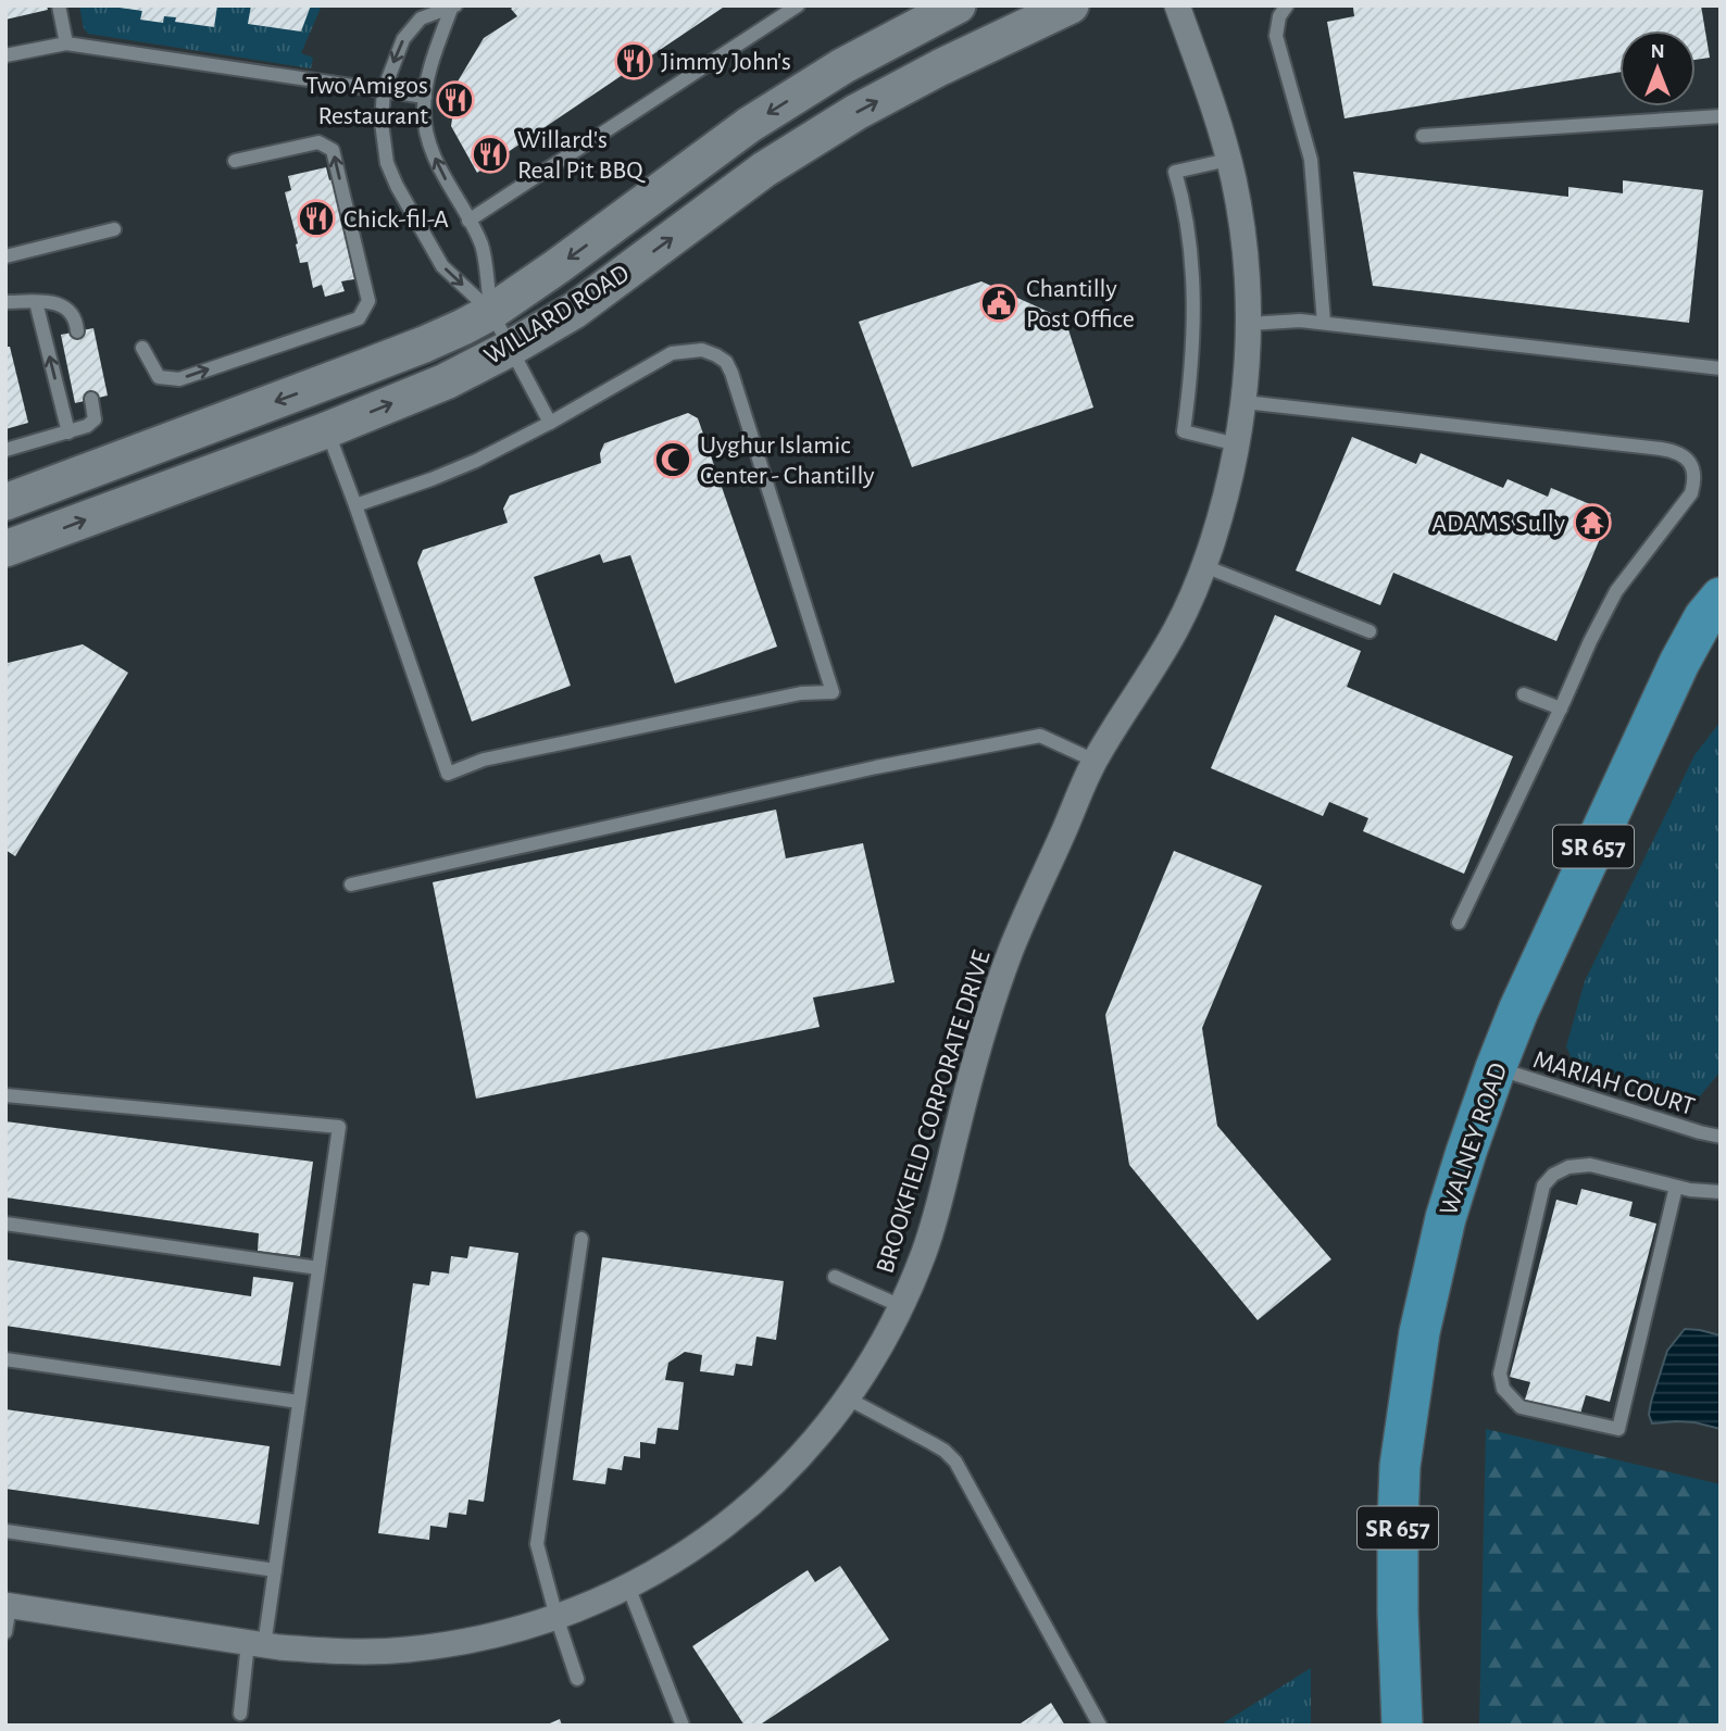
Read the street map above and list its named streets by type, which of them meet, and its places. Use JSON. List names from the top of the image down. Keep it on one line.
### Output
{"streets":{"main road":["WILLARD ROAD","SR 657","WALNEY ROAD"],"street":["BROOKFIELD CORPORATE DRIVE"],"lane":["MARIAH COURT"]},"crossings":[["MARIAH COURT","WALNEY ROAD"]],"places":{"restaurant":["Jimmy John's","Two Amigos Restaurant","Willard's Real Pit BBQ","Chick-fil-A"],"public building":["Chantilly Post Office"],"mosque":["Uyghur Islamic Center - Chantilly"],"temple":["ADAMS Sully"]},"north":"top"}
